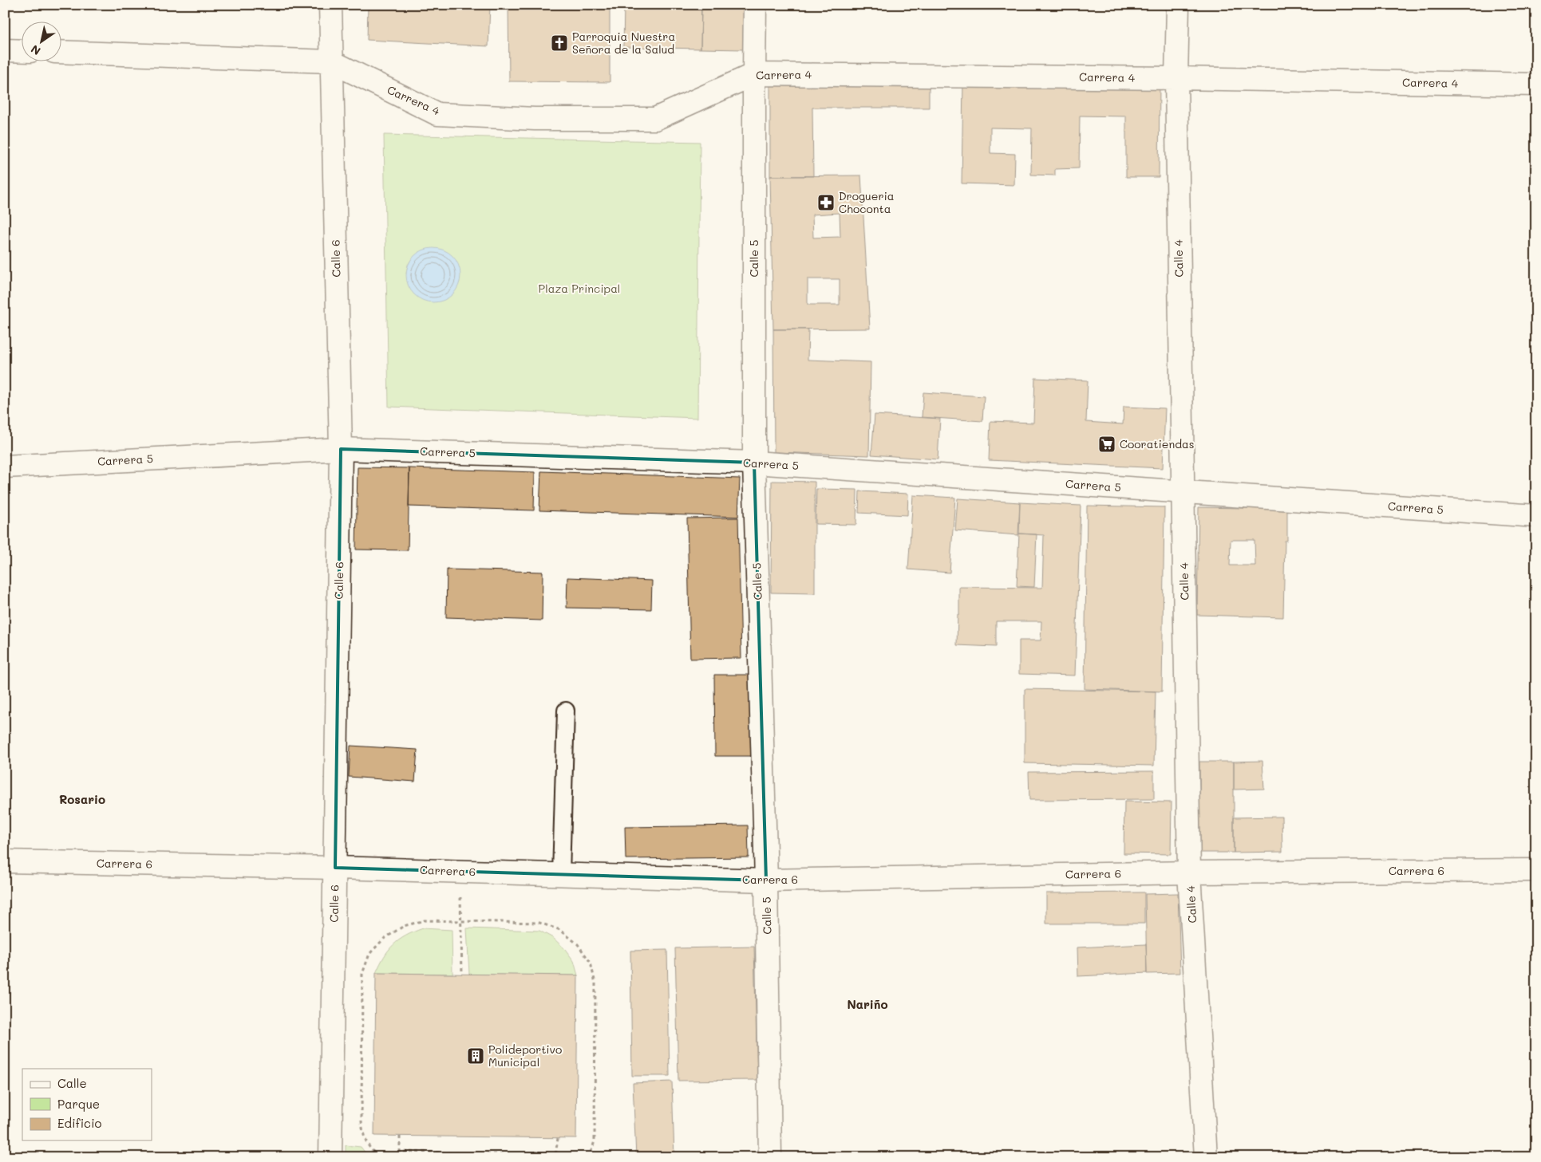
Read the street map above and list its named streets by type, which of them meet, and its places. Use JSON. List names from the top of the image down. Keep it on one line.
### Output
{"streets":{"street":["Carrera 4","Calle 6","Calle 5","Calle 4","Carrera 5","Carrera 6"]},"crossings":[["Carrera 4","Calle 6"],["Carrera 4","Calle 5"],["Carrera 4","Calle 4"],["Calle 6","Carrera 5"],["Calle 6","Carrera 6"],["Calle 5","Carrera 5"],["Calle 5","Carrera 6"],["Calle 4","Carrera 5"],["Calle 4","Carrera 6"]],"districts":["Rosario","Nariño"],"parks":["Plaza Principal"],"places":{"church":["Parroquia Nuestra Señora de la Salud"],"pharmacy":["Drogueria Choconta"],"supermarket":["Cooratiendas"],"building":["Polideportivo Municipal"]},"legend":["Calle","Parque","Edificio"],"north":"bottom left"}
